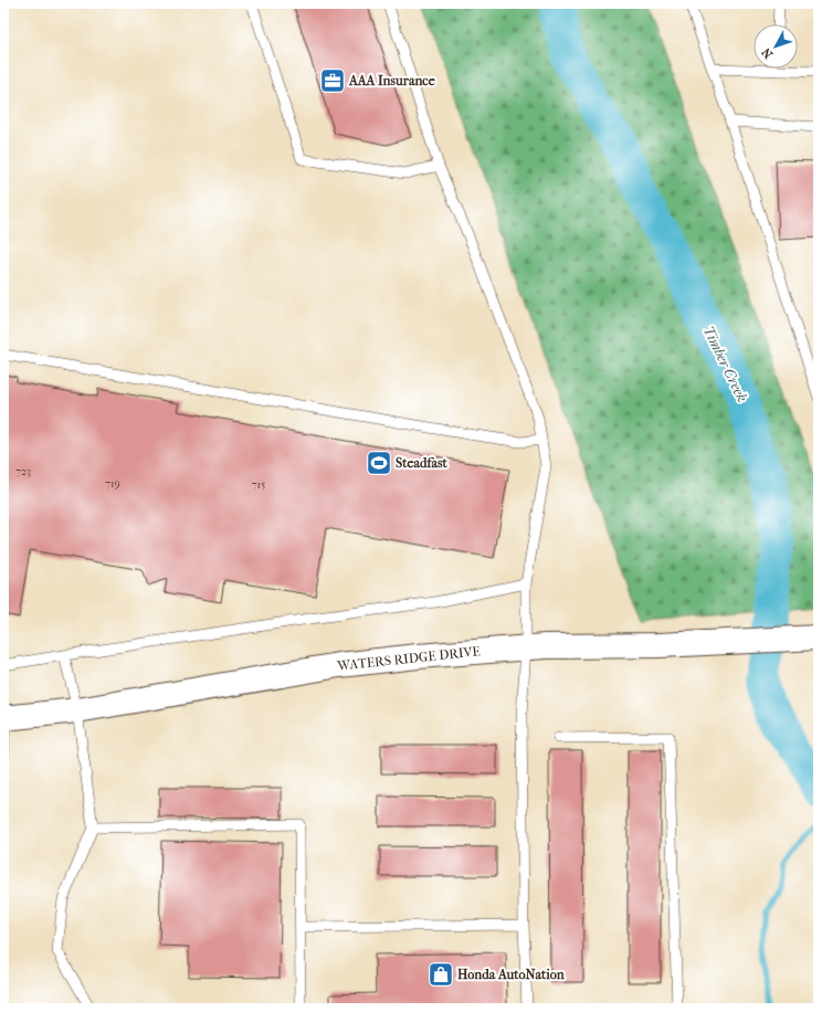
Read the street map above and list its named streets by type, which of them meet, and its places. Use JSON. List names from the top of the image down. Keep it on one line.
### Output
{"streets":{"street":["WATERS RIDGE DRIVE"]},"water":["Timber Creek"],"places":{"office":["AAA Insurance"],"sports":["Steadfast"],"shop":["Honda AutoNation"]},"house_numbers":["723","719","715"],"north":"bottom left"}
